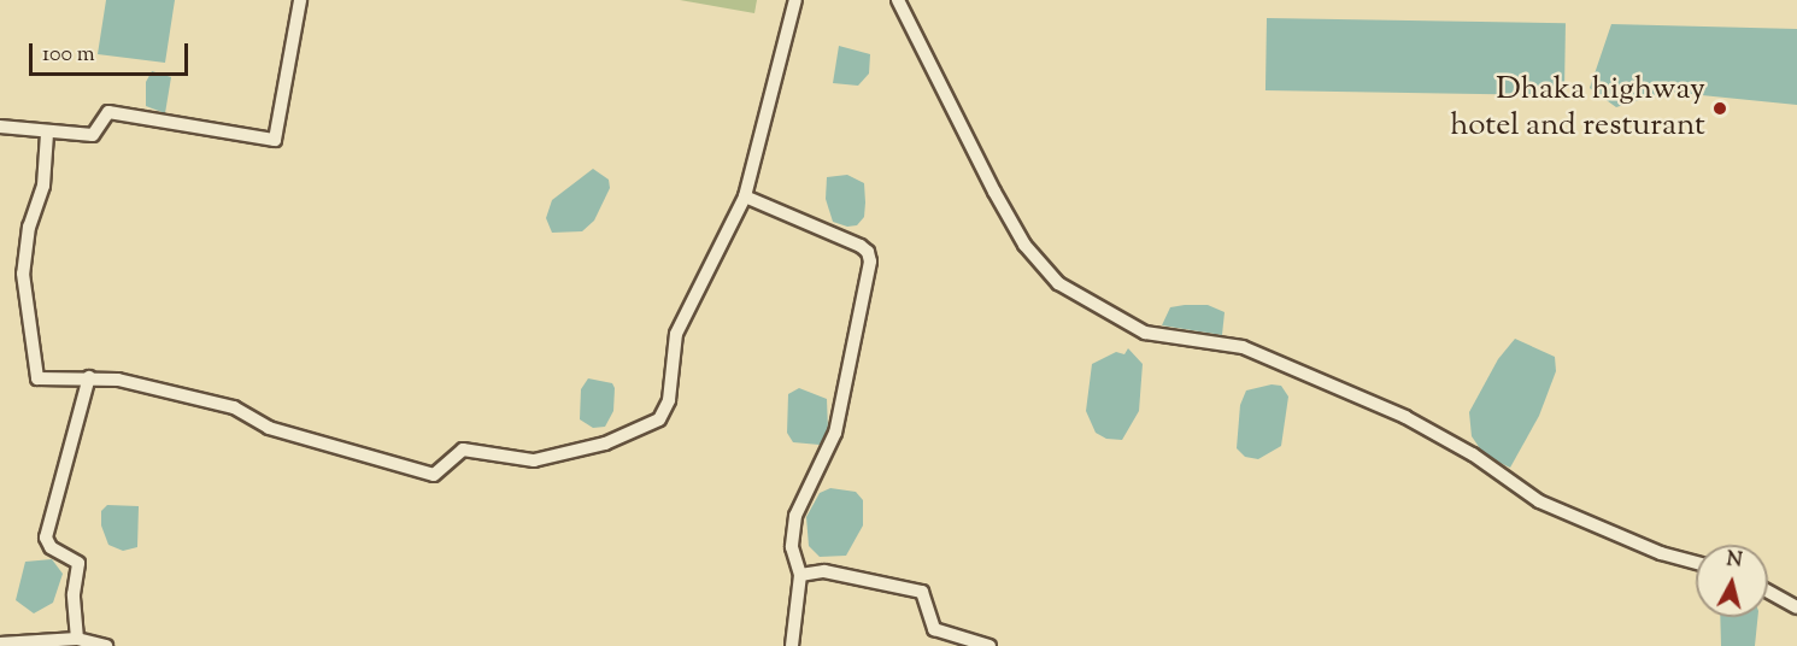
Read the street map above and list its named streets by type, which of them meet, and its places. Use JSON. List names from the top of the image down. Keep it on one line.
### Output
{"places":["Dhaka highway hotel and resturant"],"scale_bar":"100 m","north":"top"}
